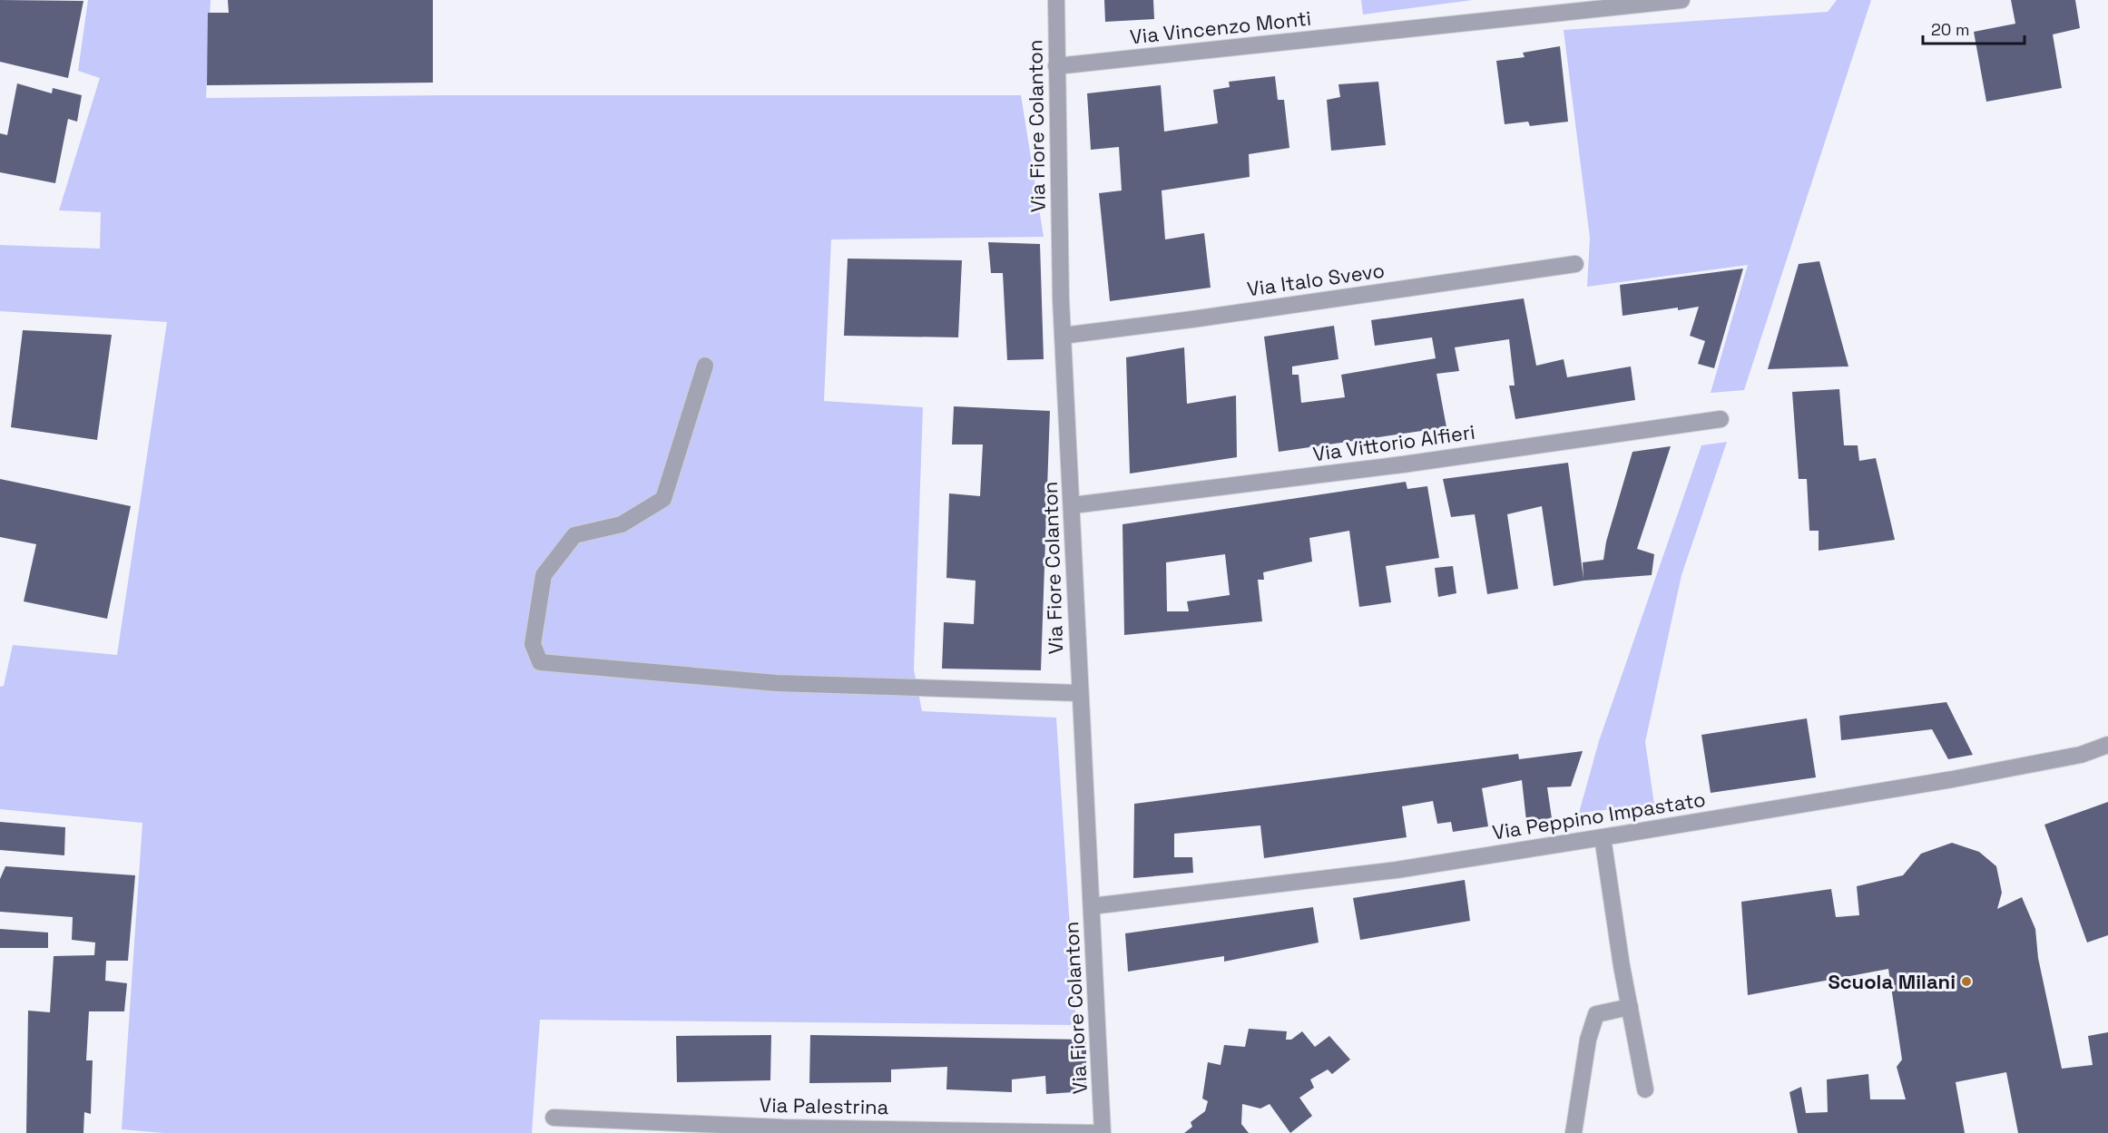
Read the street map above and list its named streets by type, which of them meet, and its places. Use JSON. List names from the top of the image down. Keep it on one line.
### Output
{"streets":{"street":["Via Vincenzo Monti","Via Fiore Colanton","Via Italo Svevo","Via Vittorio Alfieri","Via Peppino Impastato","Via Palestrina"]},"crossings":[["Via Vincenzo Monti","Via Fiore Colanton"],["Via Fiore Colanton","Via Italo Svevo"],["Via Fiore Colanton","Via Vittorio Alfieri"],["Via Fiore Colanton","Via Peppino Impastato"]],"places":["Scuola Milani"],"scale_bar":"20 m"}
